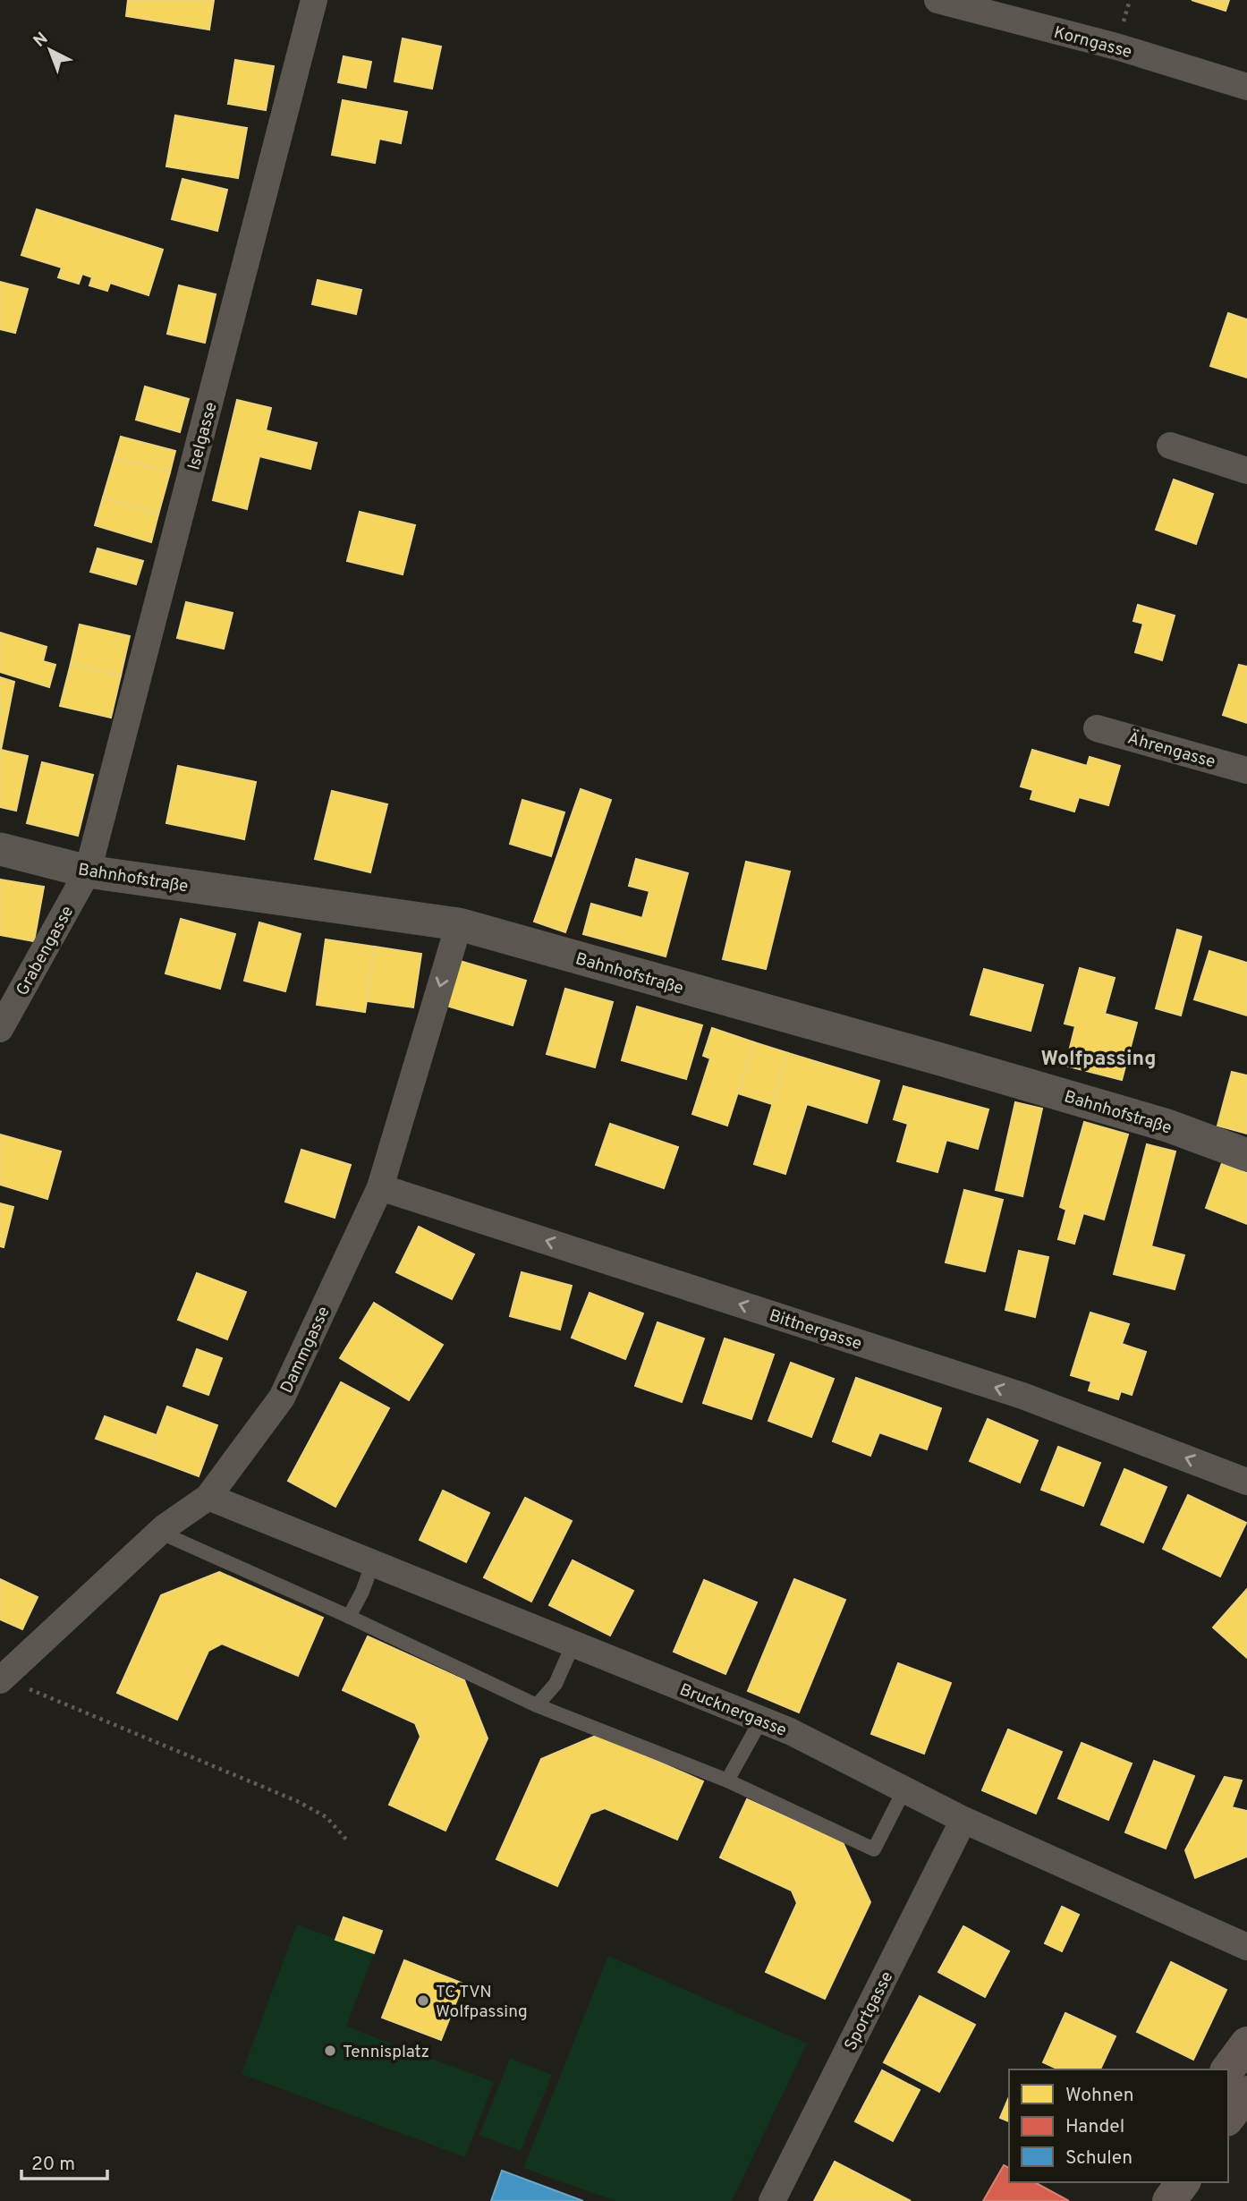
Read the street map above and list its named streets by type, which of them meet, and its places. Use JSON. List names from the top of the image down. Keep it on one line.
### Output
{"streets":{"street":["Korngasse","Iselgasse","Ährengasse","Bahnhofstraße","Grabengasse","Bittnergasse","Dammgasse","Brucknergasse","Sportgasse"]},"crossings":[["Iselgasse","Bahnhofstraße"],["Iselgasse","Grabengasse"],["Bahnhofstraße","Grabengasse"],["Bahnhofstraße","Dammgasse"],["Bittnergasse","Dammgasse"],["Dammgasse","Brucknergasse"],["Brucknergasse","Sportgasse"]],"one_way":["Bittnergasse"],"districts":["Wolfpassing"],"places":["TC TVN Wolfpassing","Tennisplatz"],"legend":["Wohnen","Handel","Schulen"],"scale_bar":"20 m","north":"top left"}
